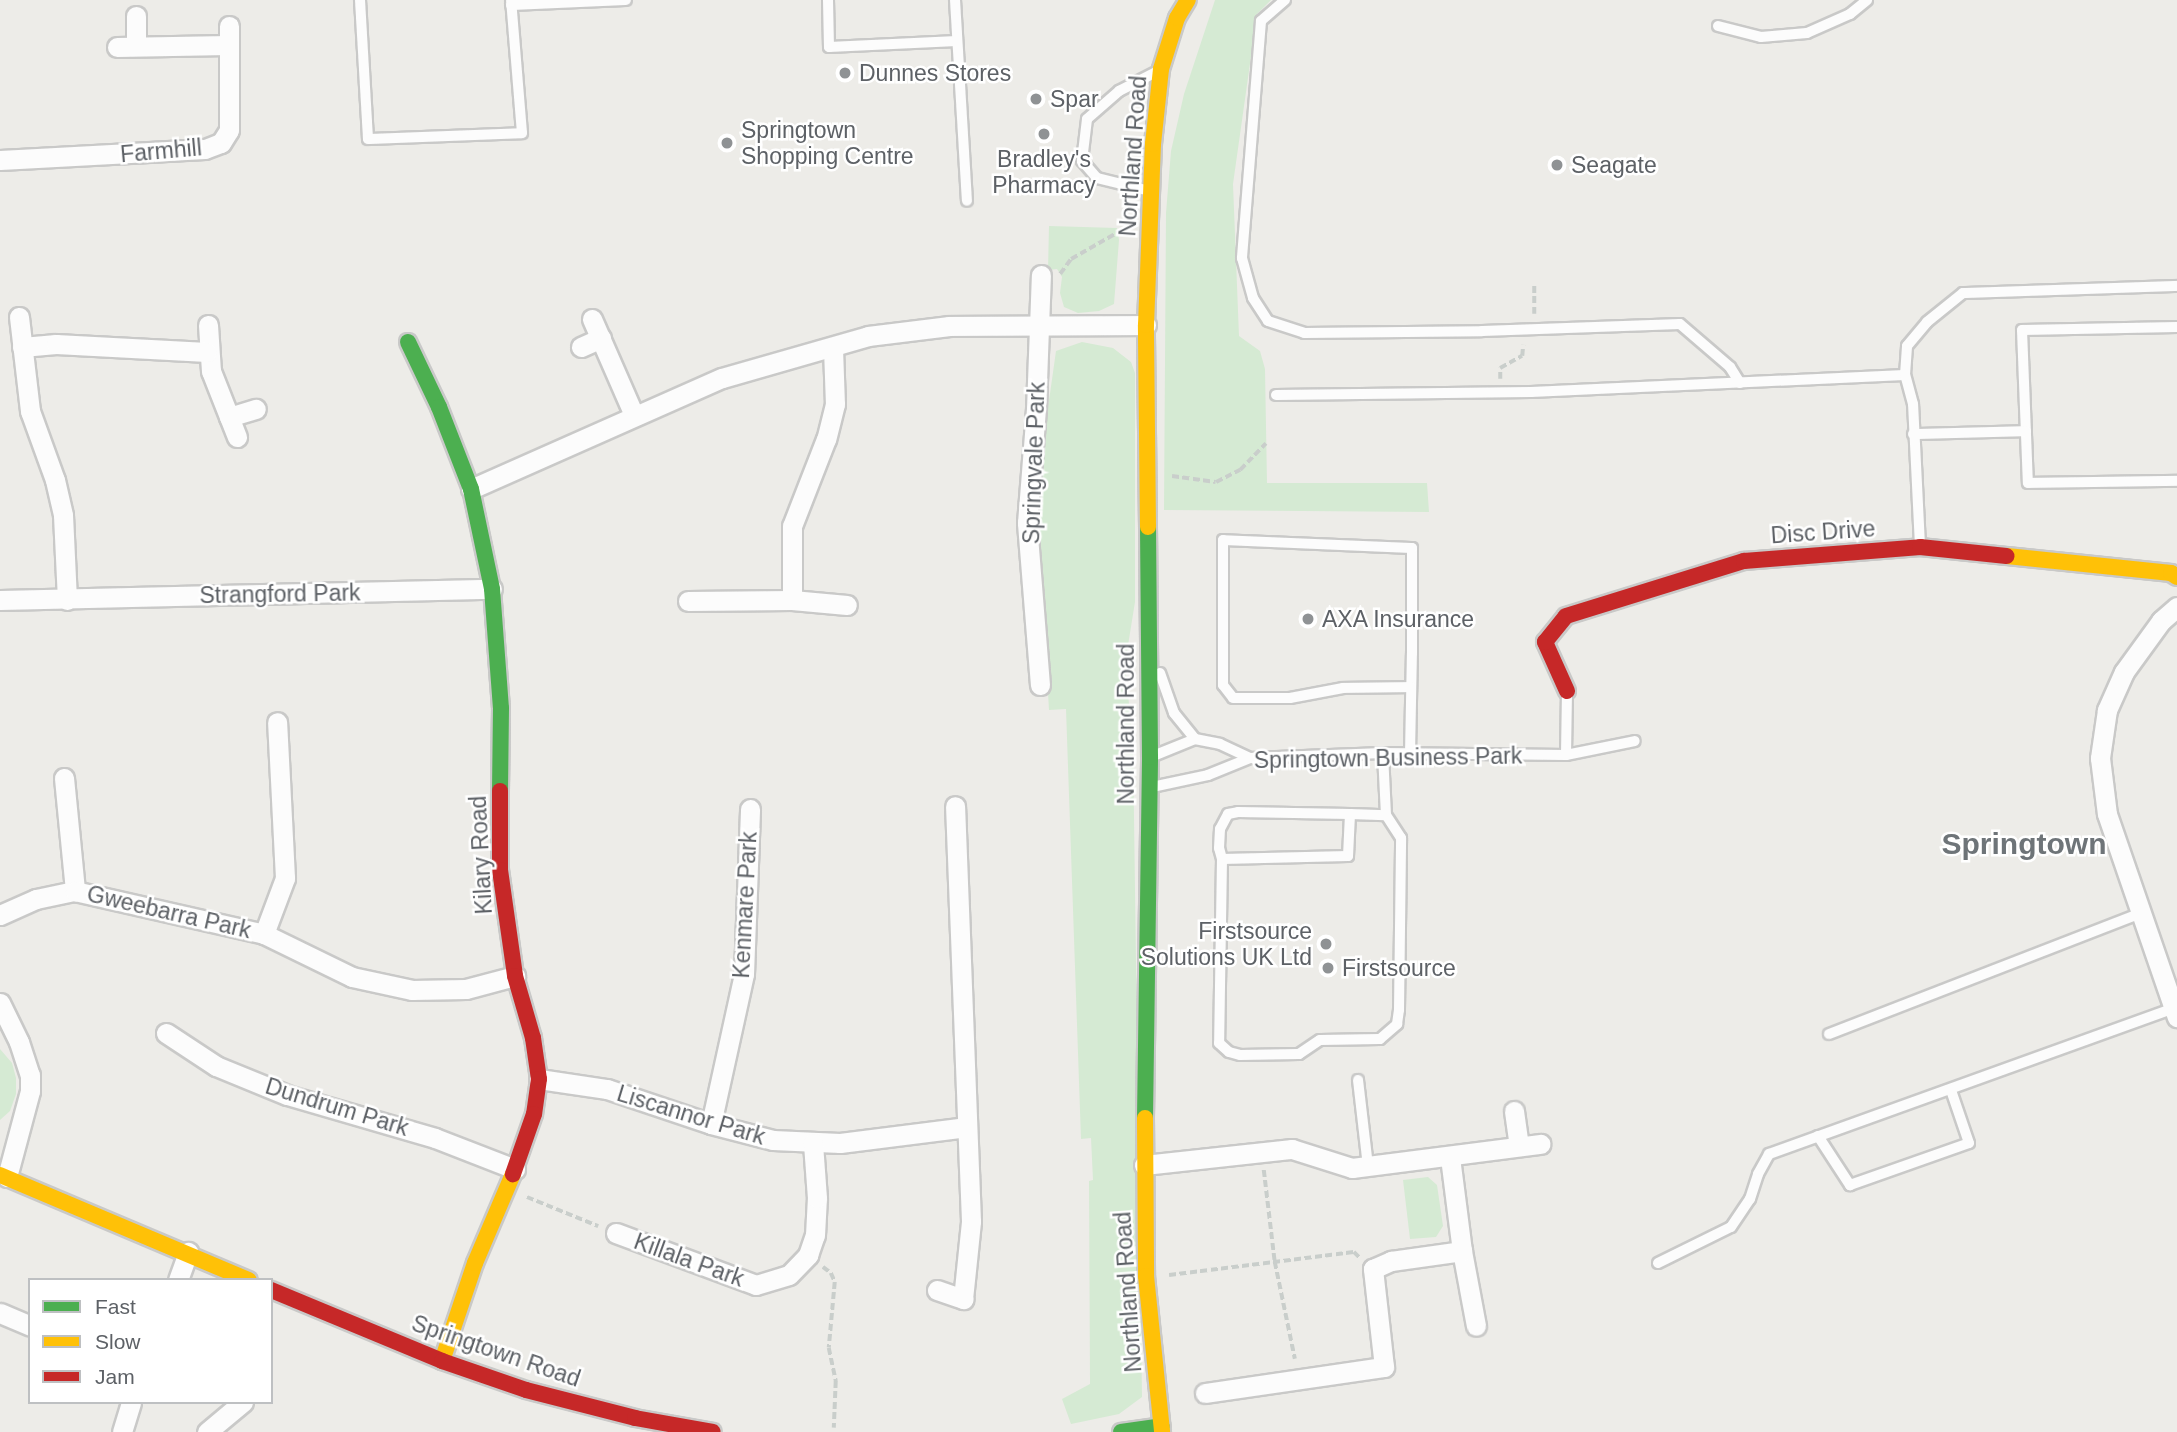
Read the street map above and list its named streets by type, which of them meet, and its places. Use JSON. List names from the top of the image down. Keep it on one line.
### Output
{"streets":{"main road":["Northland Road","Disc Drive","Kilary Road","Springtown Road"],"street":["Farmhill","Springvale Park","Strangford Park","Kenmare Park","Gweebarra Park","Dundrum Park","Liscannor Park","Killala Park"],"lane":["Springtown Business Park"]},"crossings":[["Northland Road","Springtown Business Park"],["Strangford Park","Kilary Road"],["Kilary Road","Gweebarra Park"],["Kilary Road","Dundrum Park"],["Kilary Road","Liscannor Park"],["Kilary Road","Springtown Road"],["Kenmare Park","Liscannor Park"]],"districts":["Springtown"],"places":["Dunnes Stores","Spar","Bradley's Pharmacy","Springtown Shopping Centre","Seagate","AXA Insurance","Firstsource Solutions UK Ltd","Firstsource"],"legend":["Fast","Slow","Jam"]}
